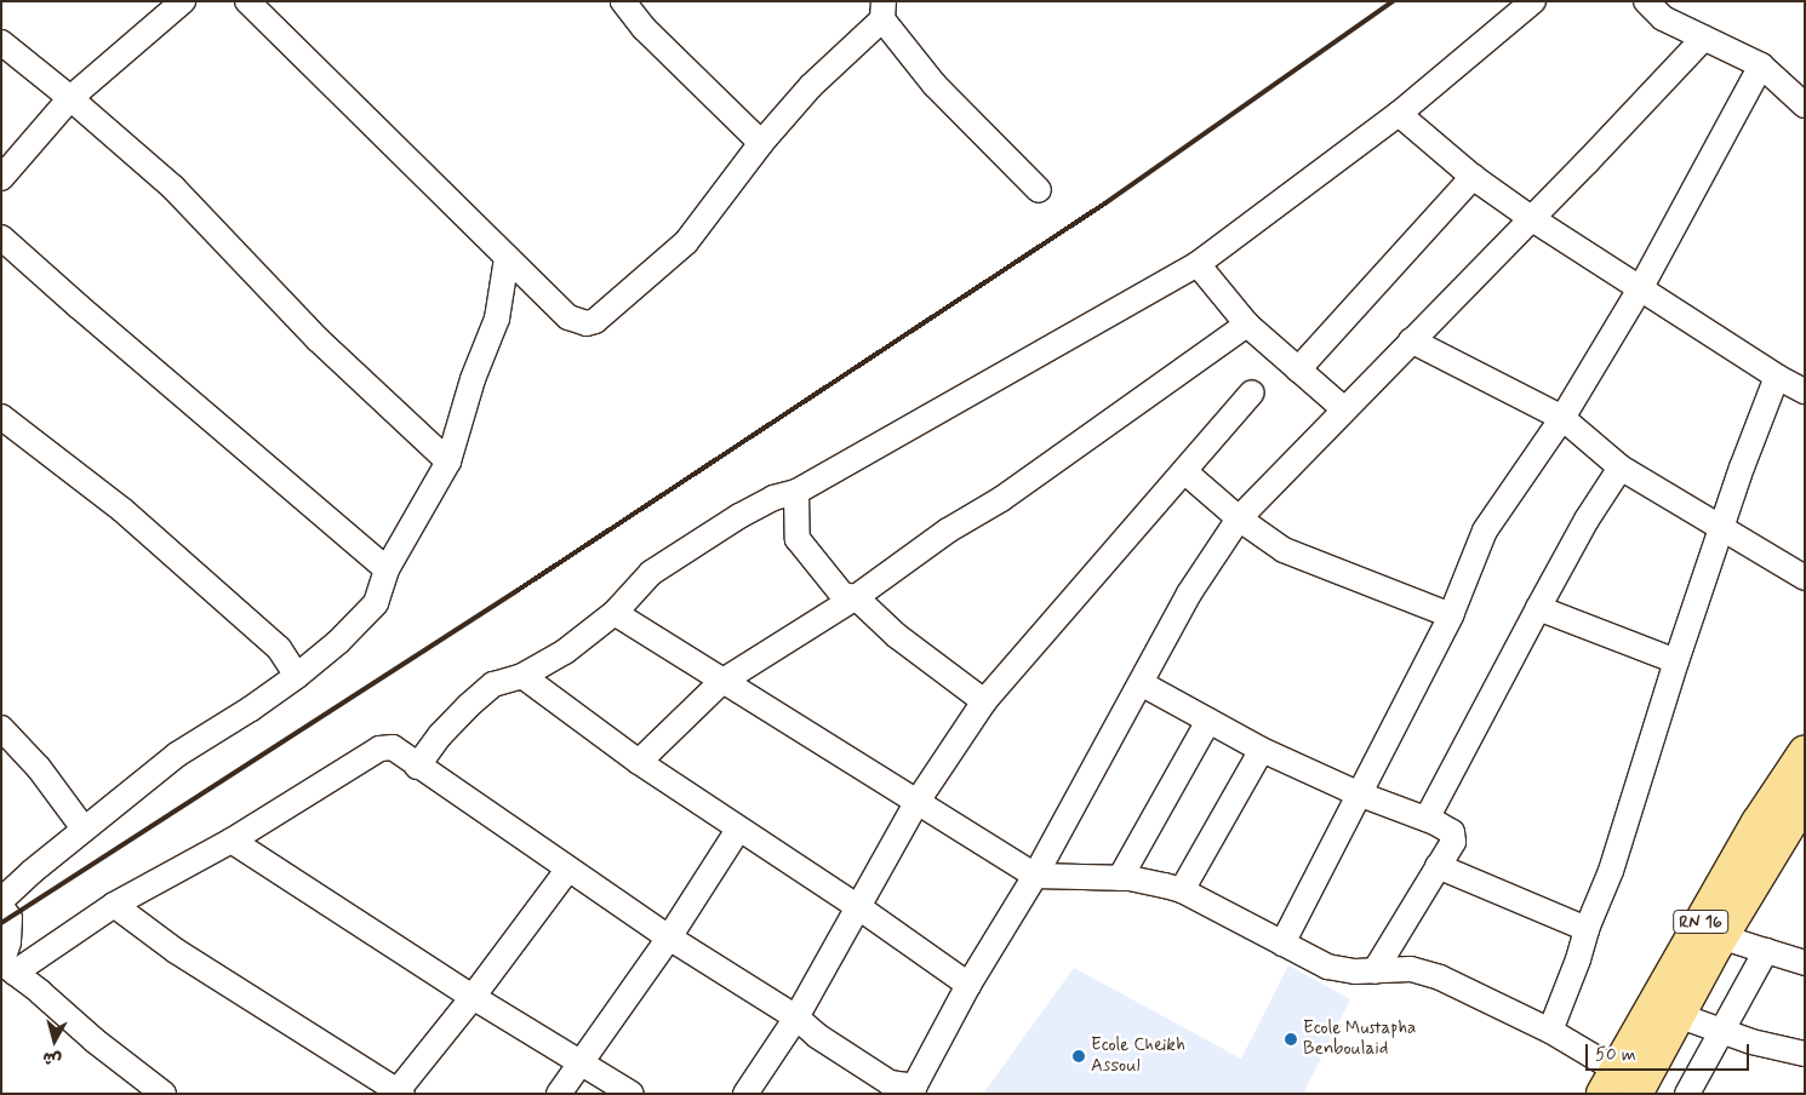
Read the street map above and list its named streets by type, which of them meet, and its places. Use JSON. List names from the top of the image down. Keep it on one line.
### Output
{"streets":{"main road":["RN 16"]},"places":["Ecole Mustapha Benboulaid","Ecole Cheikh Assoul"],"scale_bar":"50 m","north":"bottom"}
